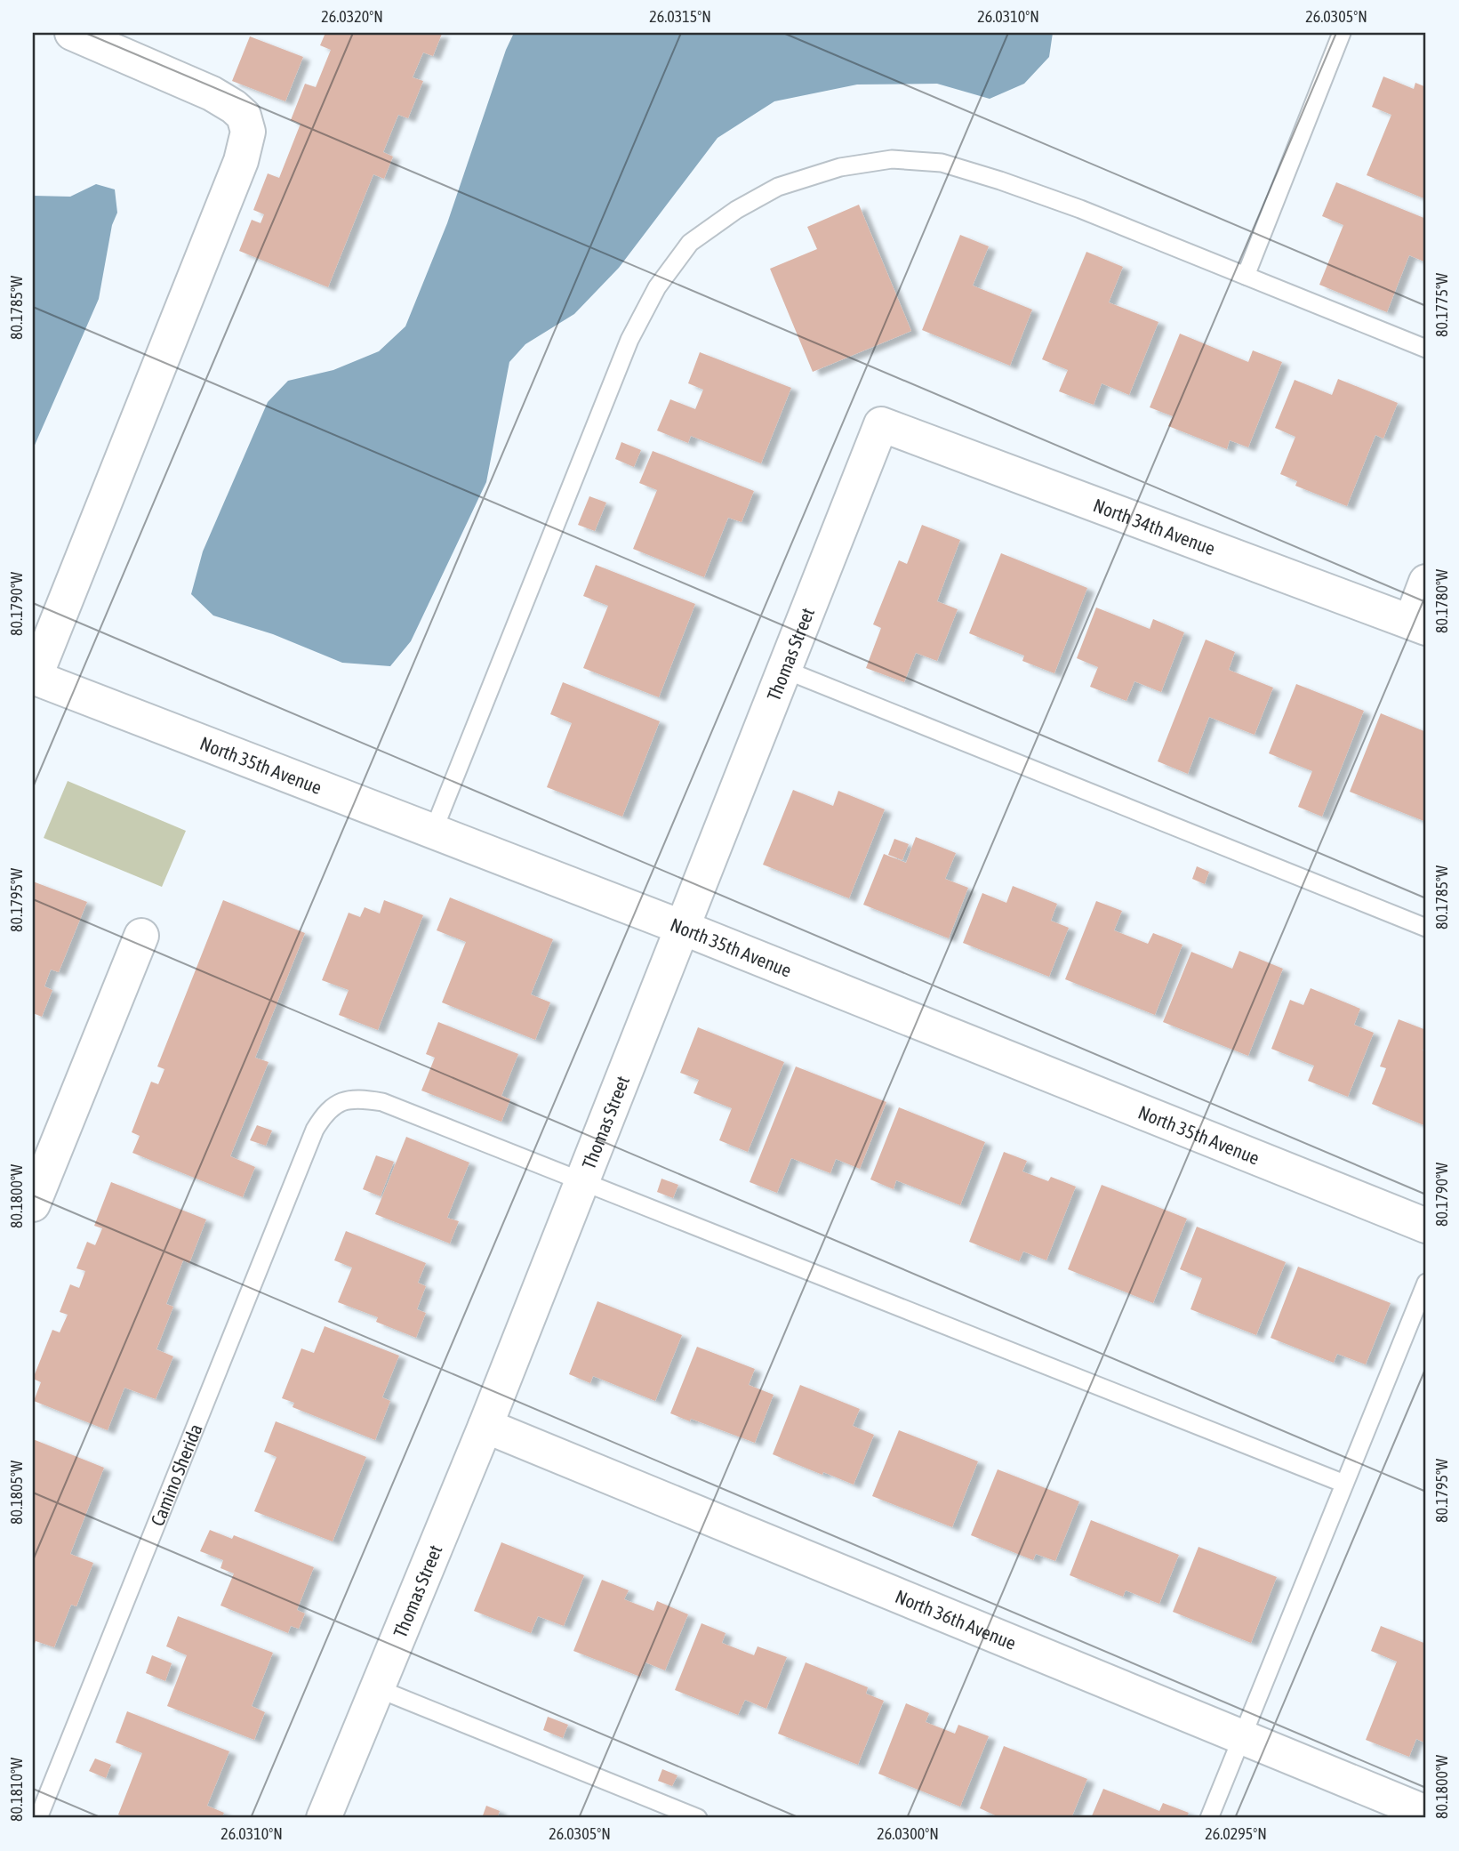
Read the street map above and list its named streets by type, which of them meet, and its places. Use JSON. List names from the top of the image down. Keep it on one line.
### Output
{"streets":{"street":["North 34th Avenue","Thomas Street","North 35th Avenue","North 36th Avenue"],"lane":["Camino Sherida"]},"crossings":[["North 34th Avenue","Thomas Street"],["Thomas Street","North 35th Avenue"],["Thomas Street","Camino Sherida"],["Thomas Street","North 36th Avenue"]],"coordinates":["26.0320°N","26.0315°N","26.0310°N","26.0305°N","80.1775°W","80.1785°W","80.1780°W","80.1790°W","80.1795°W","80.1800°W","80.1805°W","80.1810°W","26.0300°N","26.0295°N"]}
